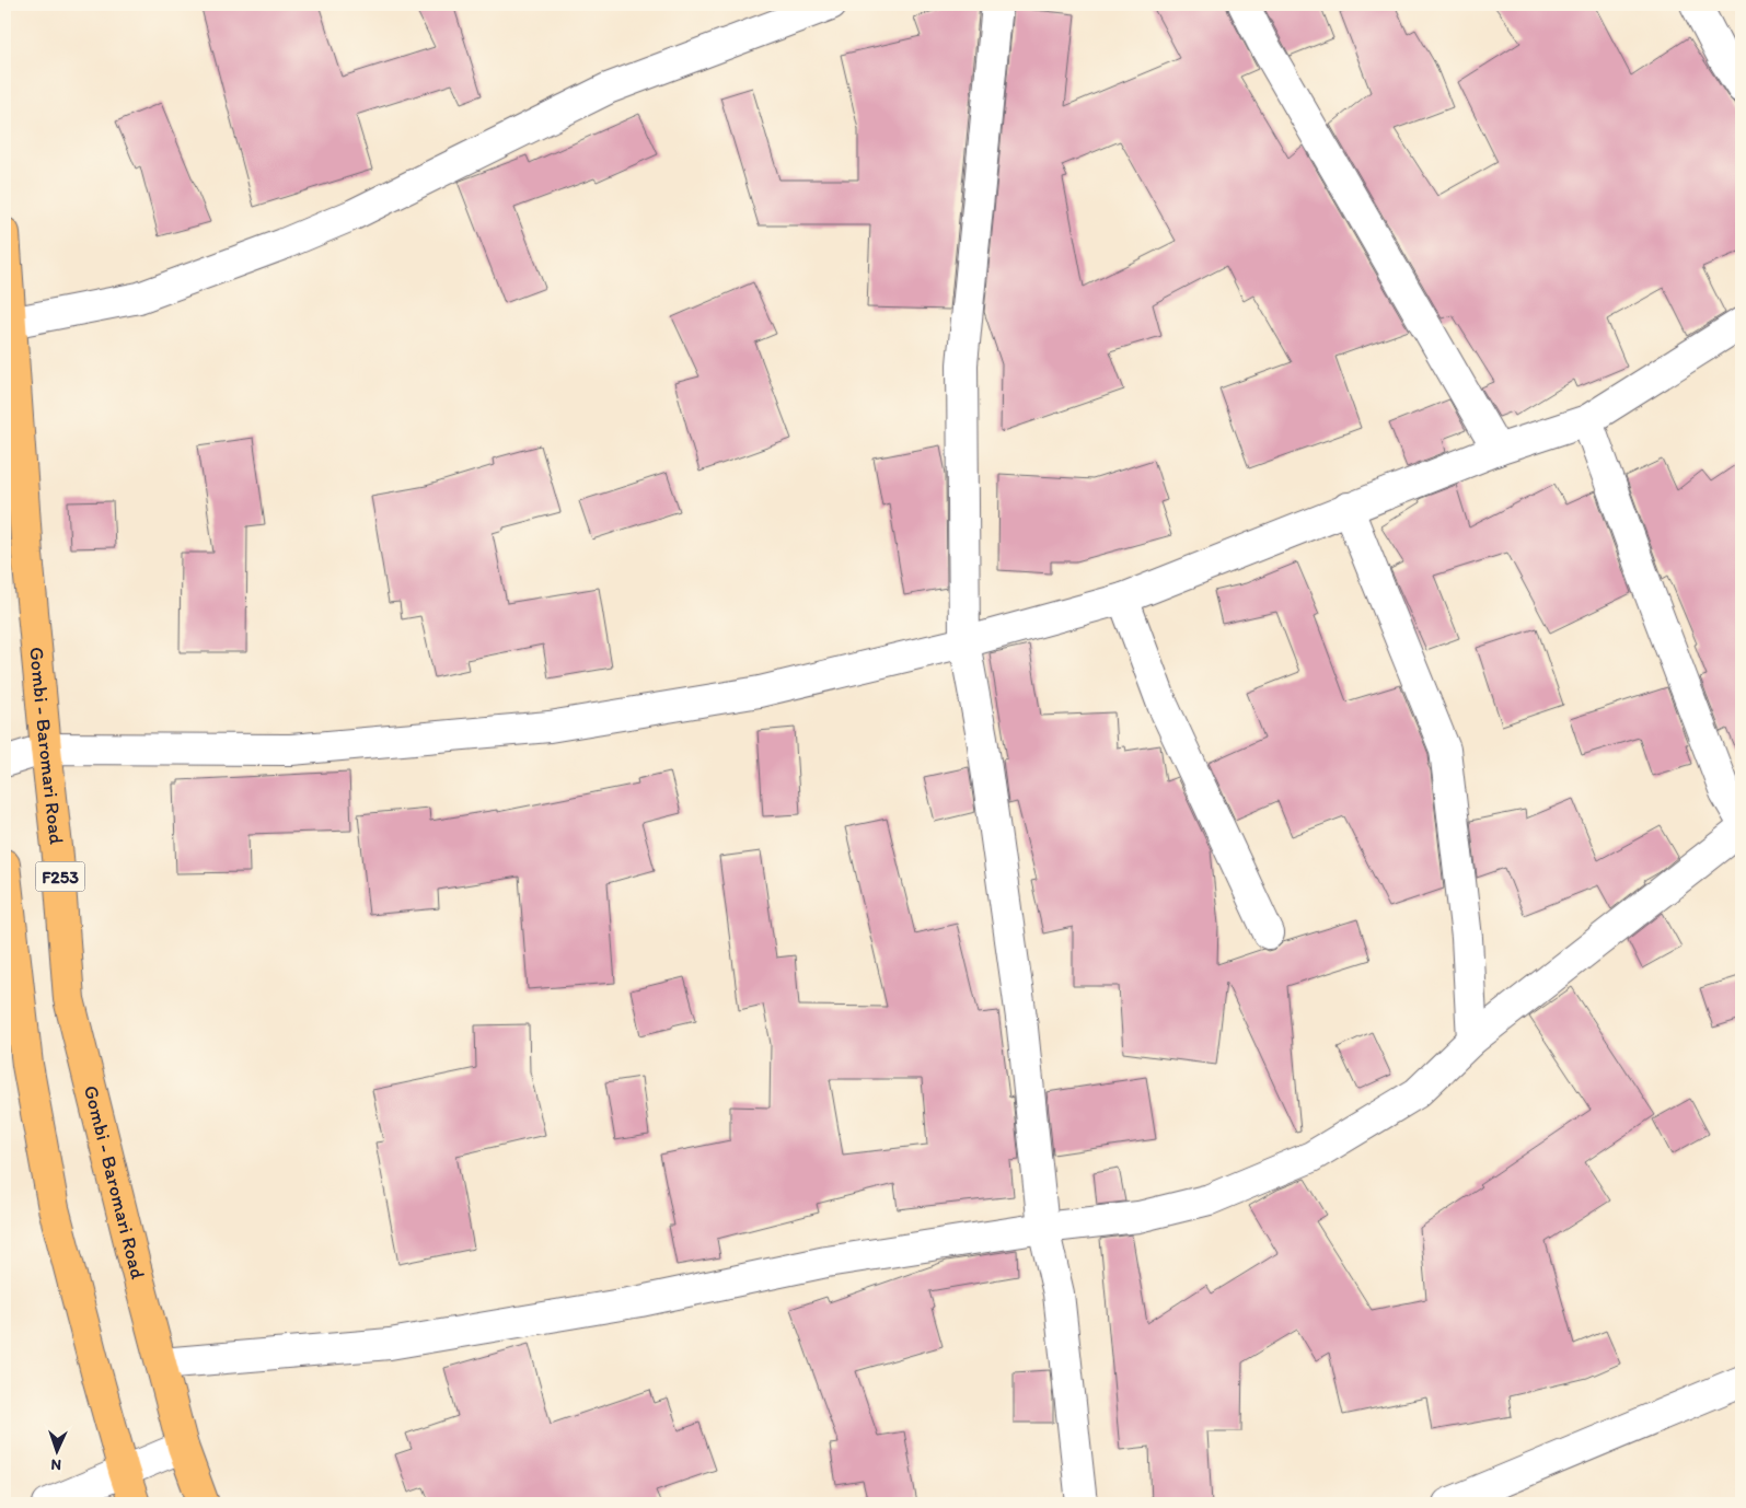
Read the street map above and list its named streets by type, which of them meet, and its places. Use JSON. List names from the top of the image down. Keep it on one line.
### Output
{"streets":{"main road":["Gombi - Baromari Road","F253"]},"north":"bottom"}
